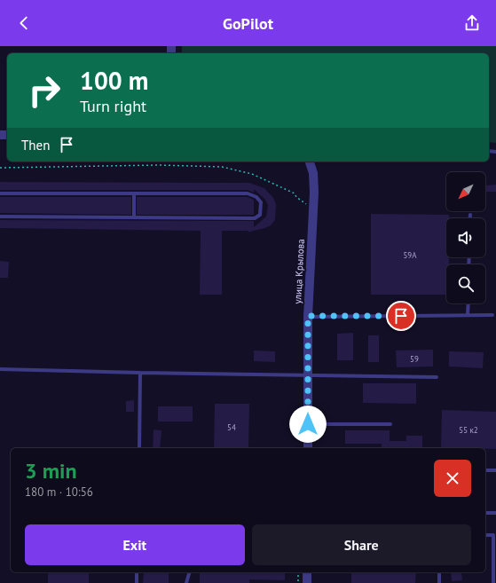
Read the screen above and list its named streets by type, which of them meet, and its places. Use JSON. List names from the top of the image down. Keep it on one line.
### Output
{"streets":{"street":["улица Крылова"]},"house_numbers":["59А","59","54","55 к2"],"north":"bottom left","page":{"header":"GoPilot","turn":["100 m","Turn right"],"then":"Then","heading":["3 min","180 m · 10:56"],"buttons":["Exit","Share"]}}
